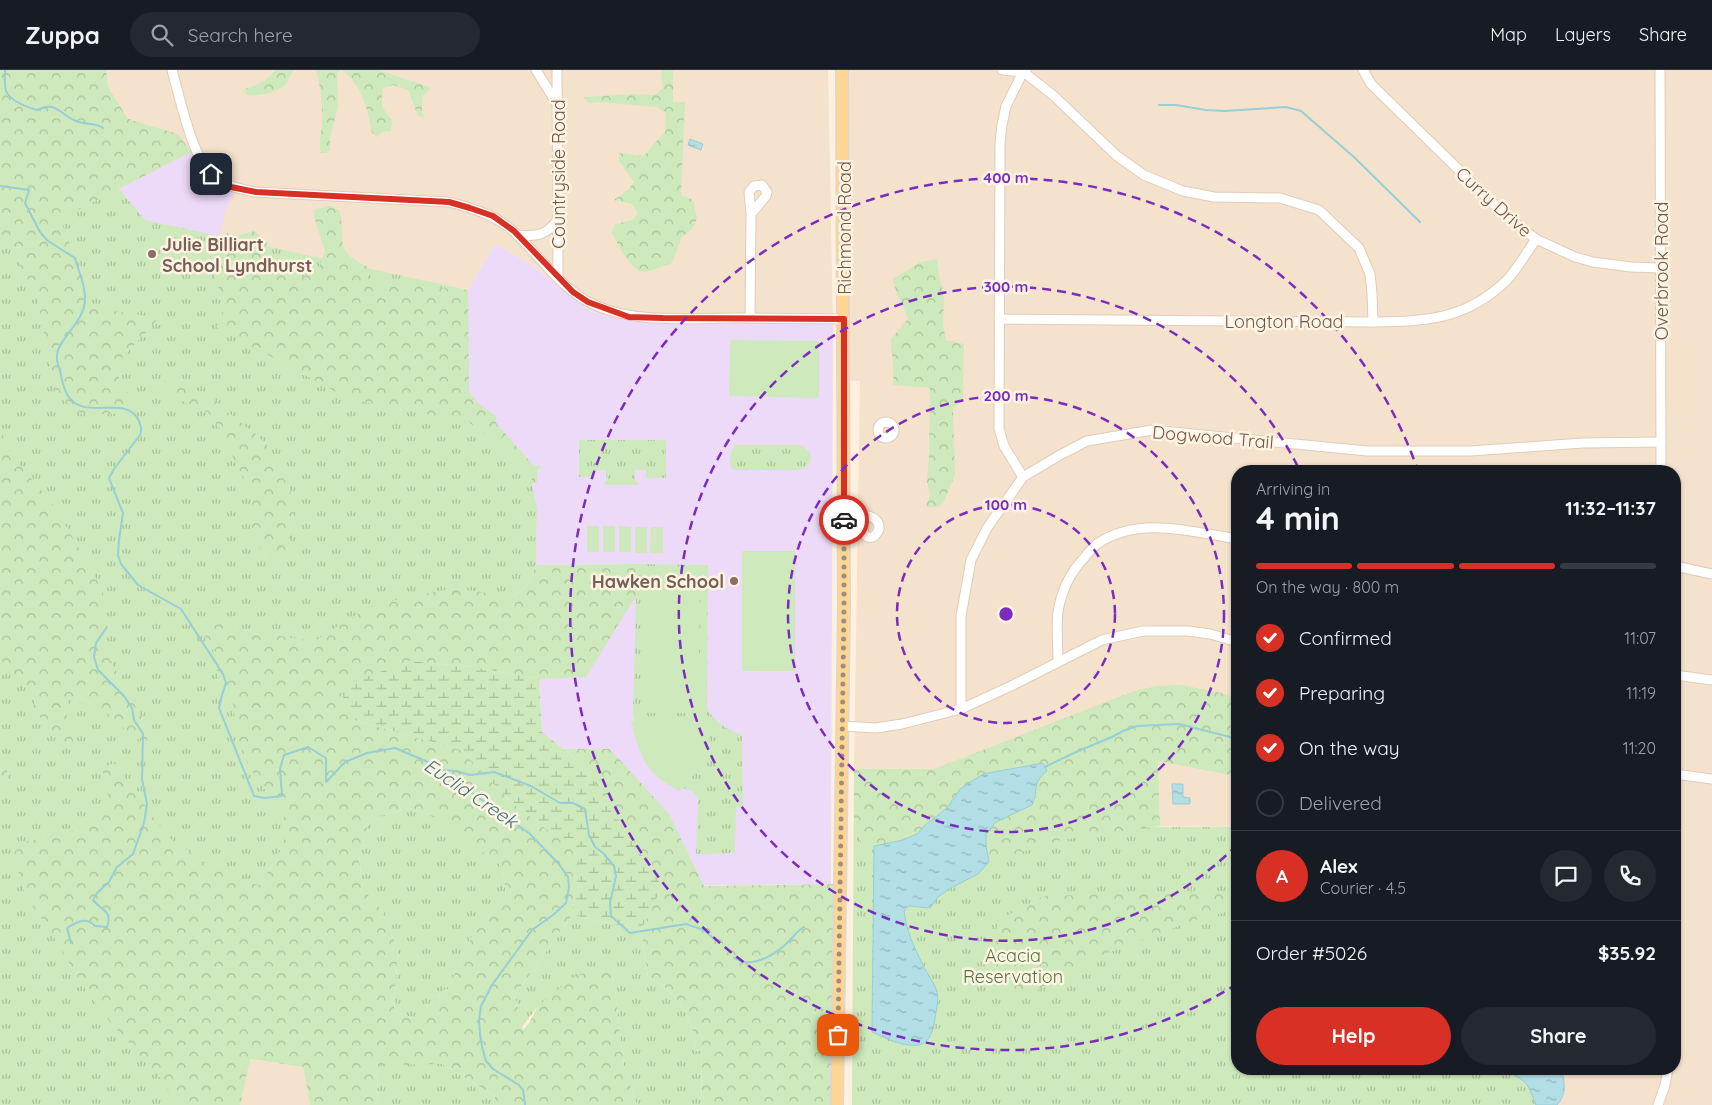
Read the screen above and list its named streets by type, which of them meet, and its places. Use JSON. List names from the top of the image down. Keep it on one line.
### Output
{"streets":{"main road":["Richmond Road"],"street":["Countryside Road","Curry Drive","Overbrook Road","Longton Road","Dogwood Trail"]},"crossings":[["Curry Drive","Overbrook Road"],["Curry Drive","Longton Road"],["Overbrook Road","Dogwood Trail"]],"water":["Euclid Creek"],"parks":["Acacia Reservation"],"places":["Julie Billiart School Lyndhurst","Hawken School"],"page":{"header":"Zuppa","search":"Search here","nav":["Map","Layers","Share"],"heading":["4 min","Arriving in","11:32–11:37"],"panel":["Alex","Courier · 4.5","Order #5026","$35.92"],"bar":"On the way · 800 m","list":[["Confirmed","11:07"],["Preparing","11:19"],["On the way","11:20"],"Delivered"],"round":"A","buttons":["Help","Share"]},"rings":["400 m","300 m","200 m","100 m"]}
